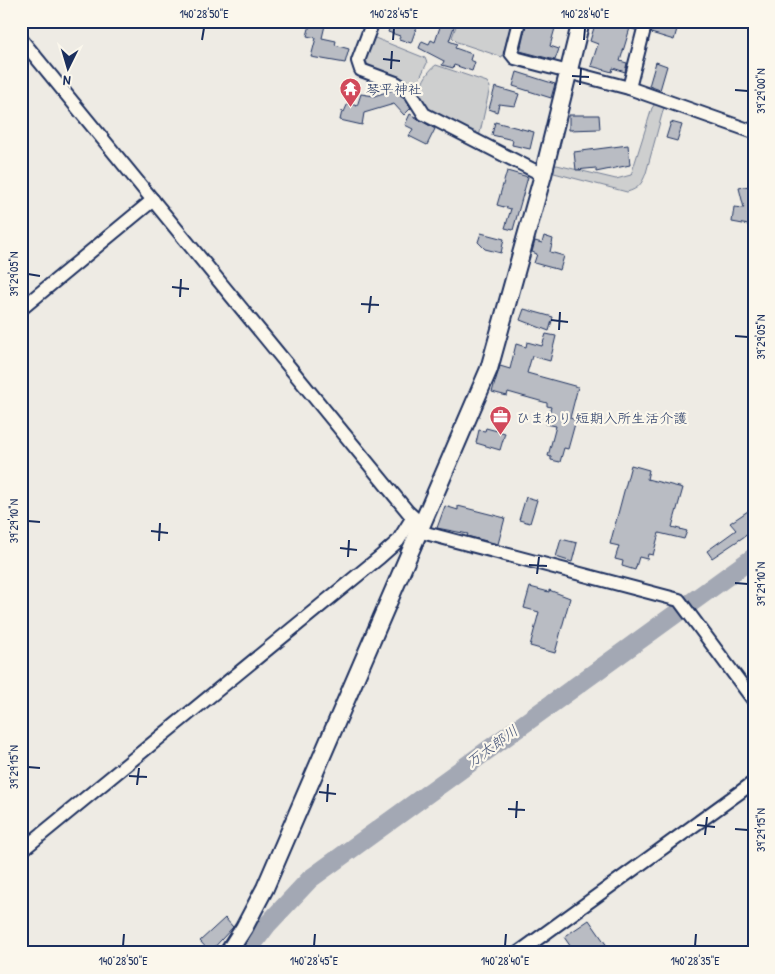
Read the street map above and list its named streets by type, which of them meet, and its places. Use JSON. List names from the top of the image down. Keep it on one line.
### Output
{"water":["万太郎川"],"places":{"temple":["琴平神社"],"office":["ひまわり 短期入所生活介護"]},"north":"bottom","coordinates":["140°28'50\"E","140°28'45\"E","140°28'40\"E","39°29'00\"N","39°29'05\"N","39°29'10\"N","39°29'15\"N","140°28'35\"E"]}
